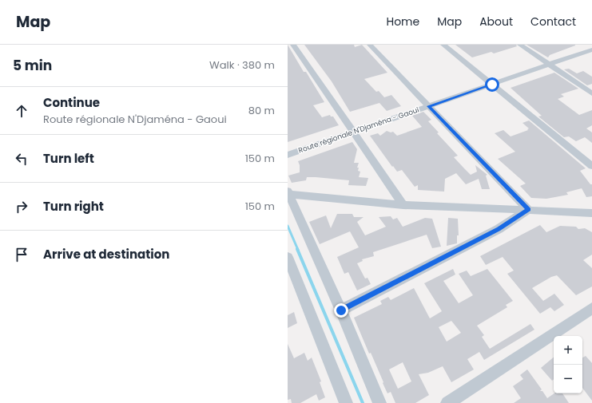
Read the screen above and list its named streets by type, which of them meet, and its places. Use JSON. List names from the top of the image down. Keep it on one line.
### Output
{"streets":{"street":["Route régionale N'Djaména - Gaoui"]},"page":{"header":"Map","nav":["Home","Map","About","Contact"],"heading":["5 min","Walk · 380 m"],"list":[["Continue","Route régionale N'Djaména - Gaoui","80 m"],["Turn left","150 m"],["Turn right","150 m"],"Arrive at destination"],"map_buttons":["+","−"]}}
